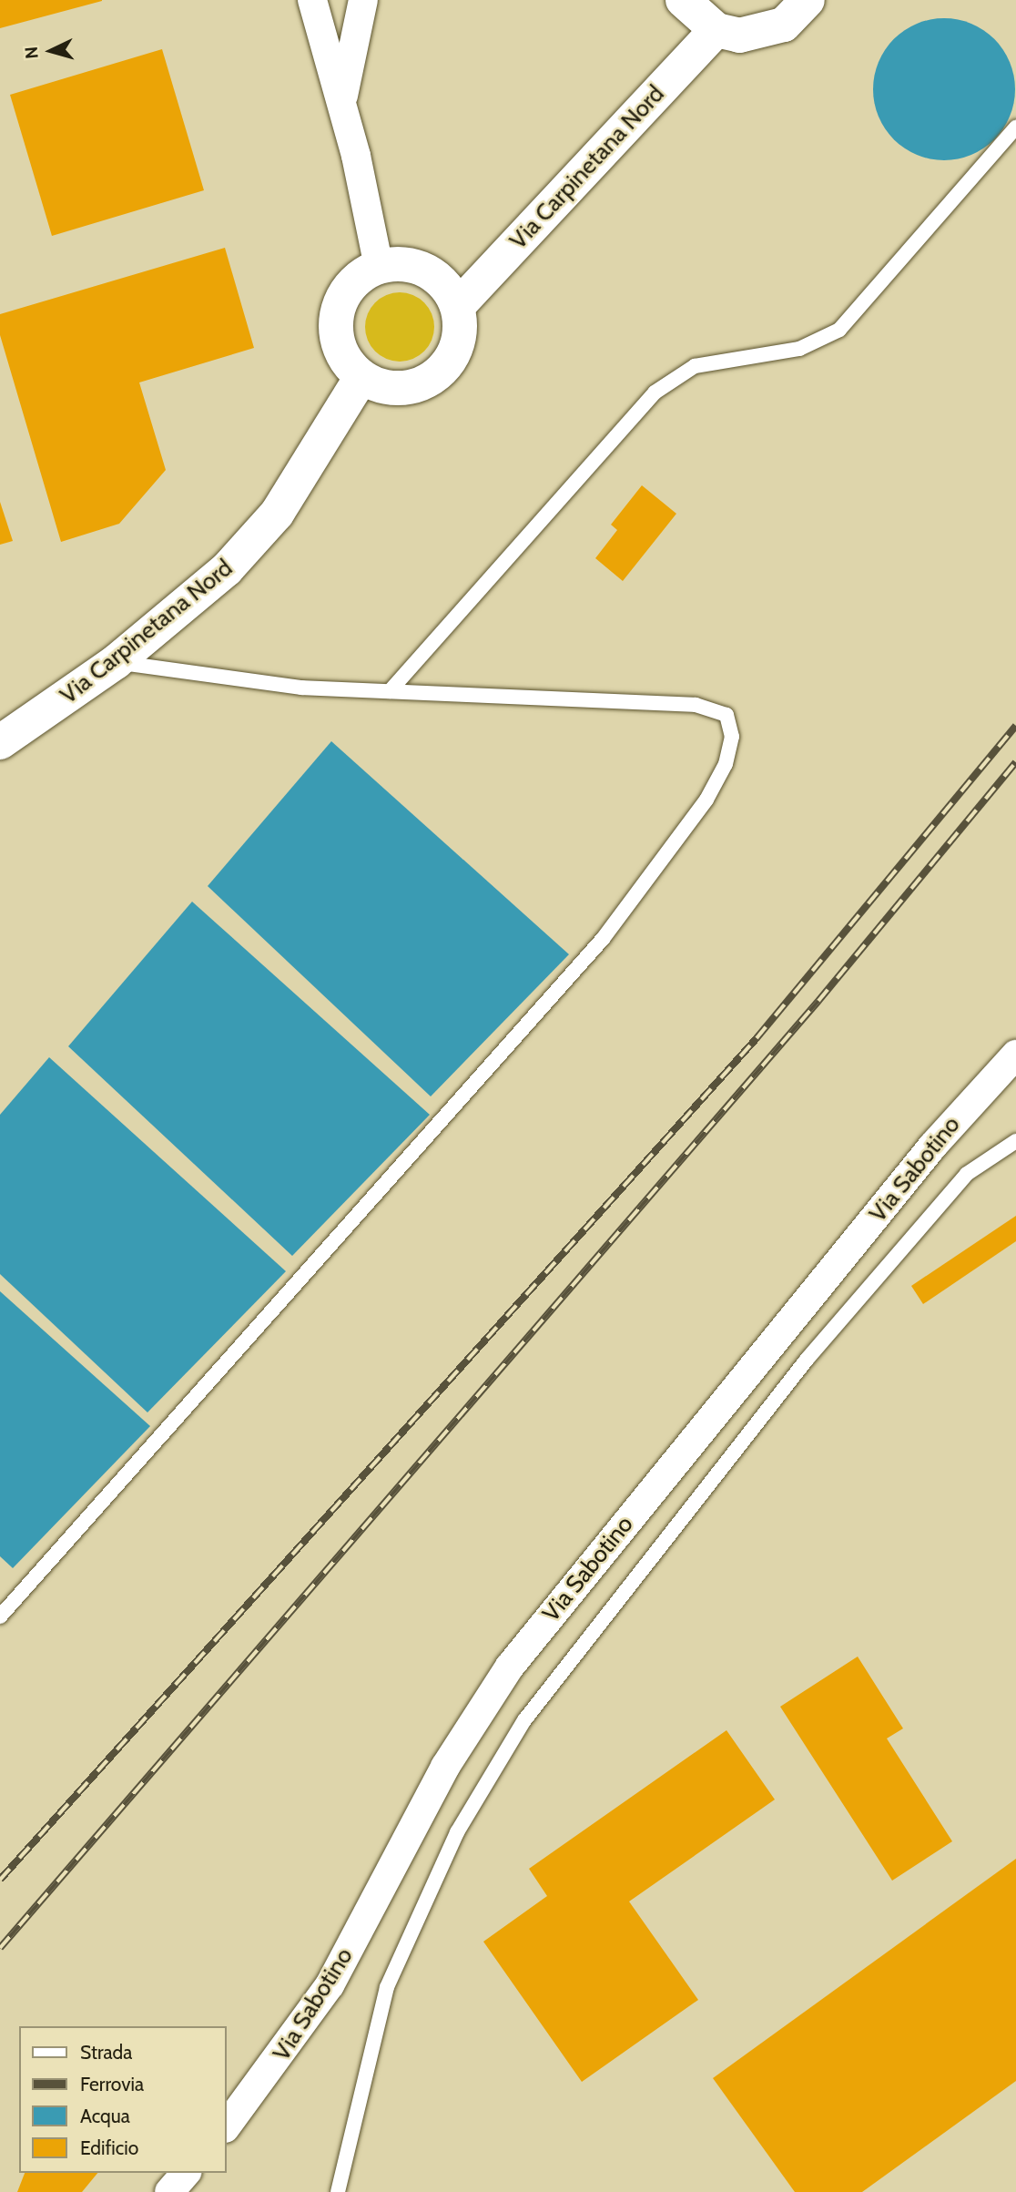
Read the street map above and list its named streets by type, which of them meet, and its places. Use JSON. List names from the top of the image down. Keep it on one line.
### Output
{"streets":{"main road":["Via Carpinetana Nord"],"street":["Via Sabotino"]},"legend":["Strada","Ferrovia","Acqua","Edificio"],"north":"left"}
